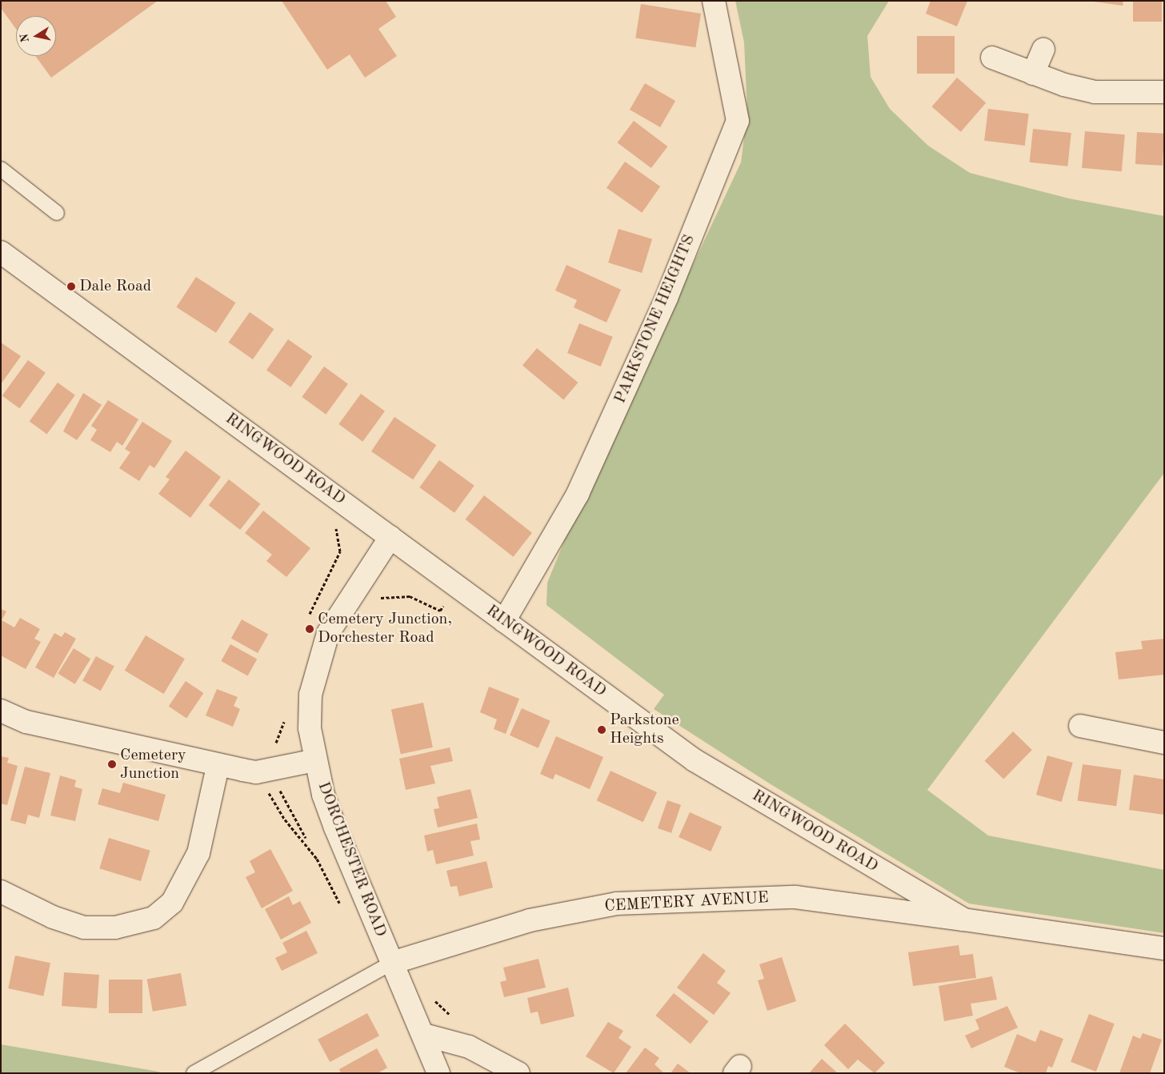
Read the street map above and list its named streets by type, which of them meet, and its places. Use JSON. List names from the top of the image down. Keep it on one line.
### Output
{"streets":{"street":["PARKSTONE HEIGHTS","RINGWOOD ROAD","DORCHESTER ROAD","CEMETERY AVENUE"]},"crossings":[["PARKSTONE HEIGHTS","RINGWOOD ROAD"],["RINGWOOD ROAD","DORCHESTER ROAD"],["RINGWOOD ROAD","CEMETERY AVENUE"],["DORCHESTER ROAD","CEMETERY AVENUE"]],"places":["Dale Road","Cemetery Junction, Dorchester Road","Parkstone Heights","Cemetery Junction"],"north":"left"}
